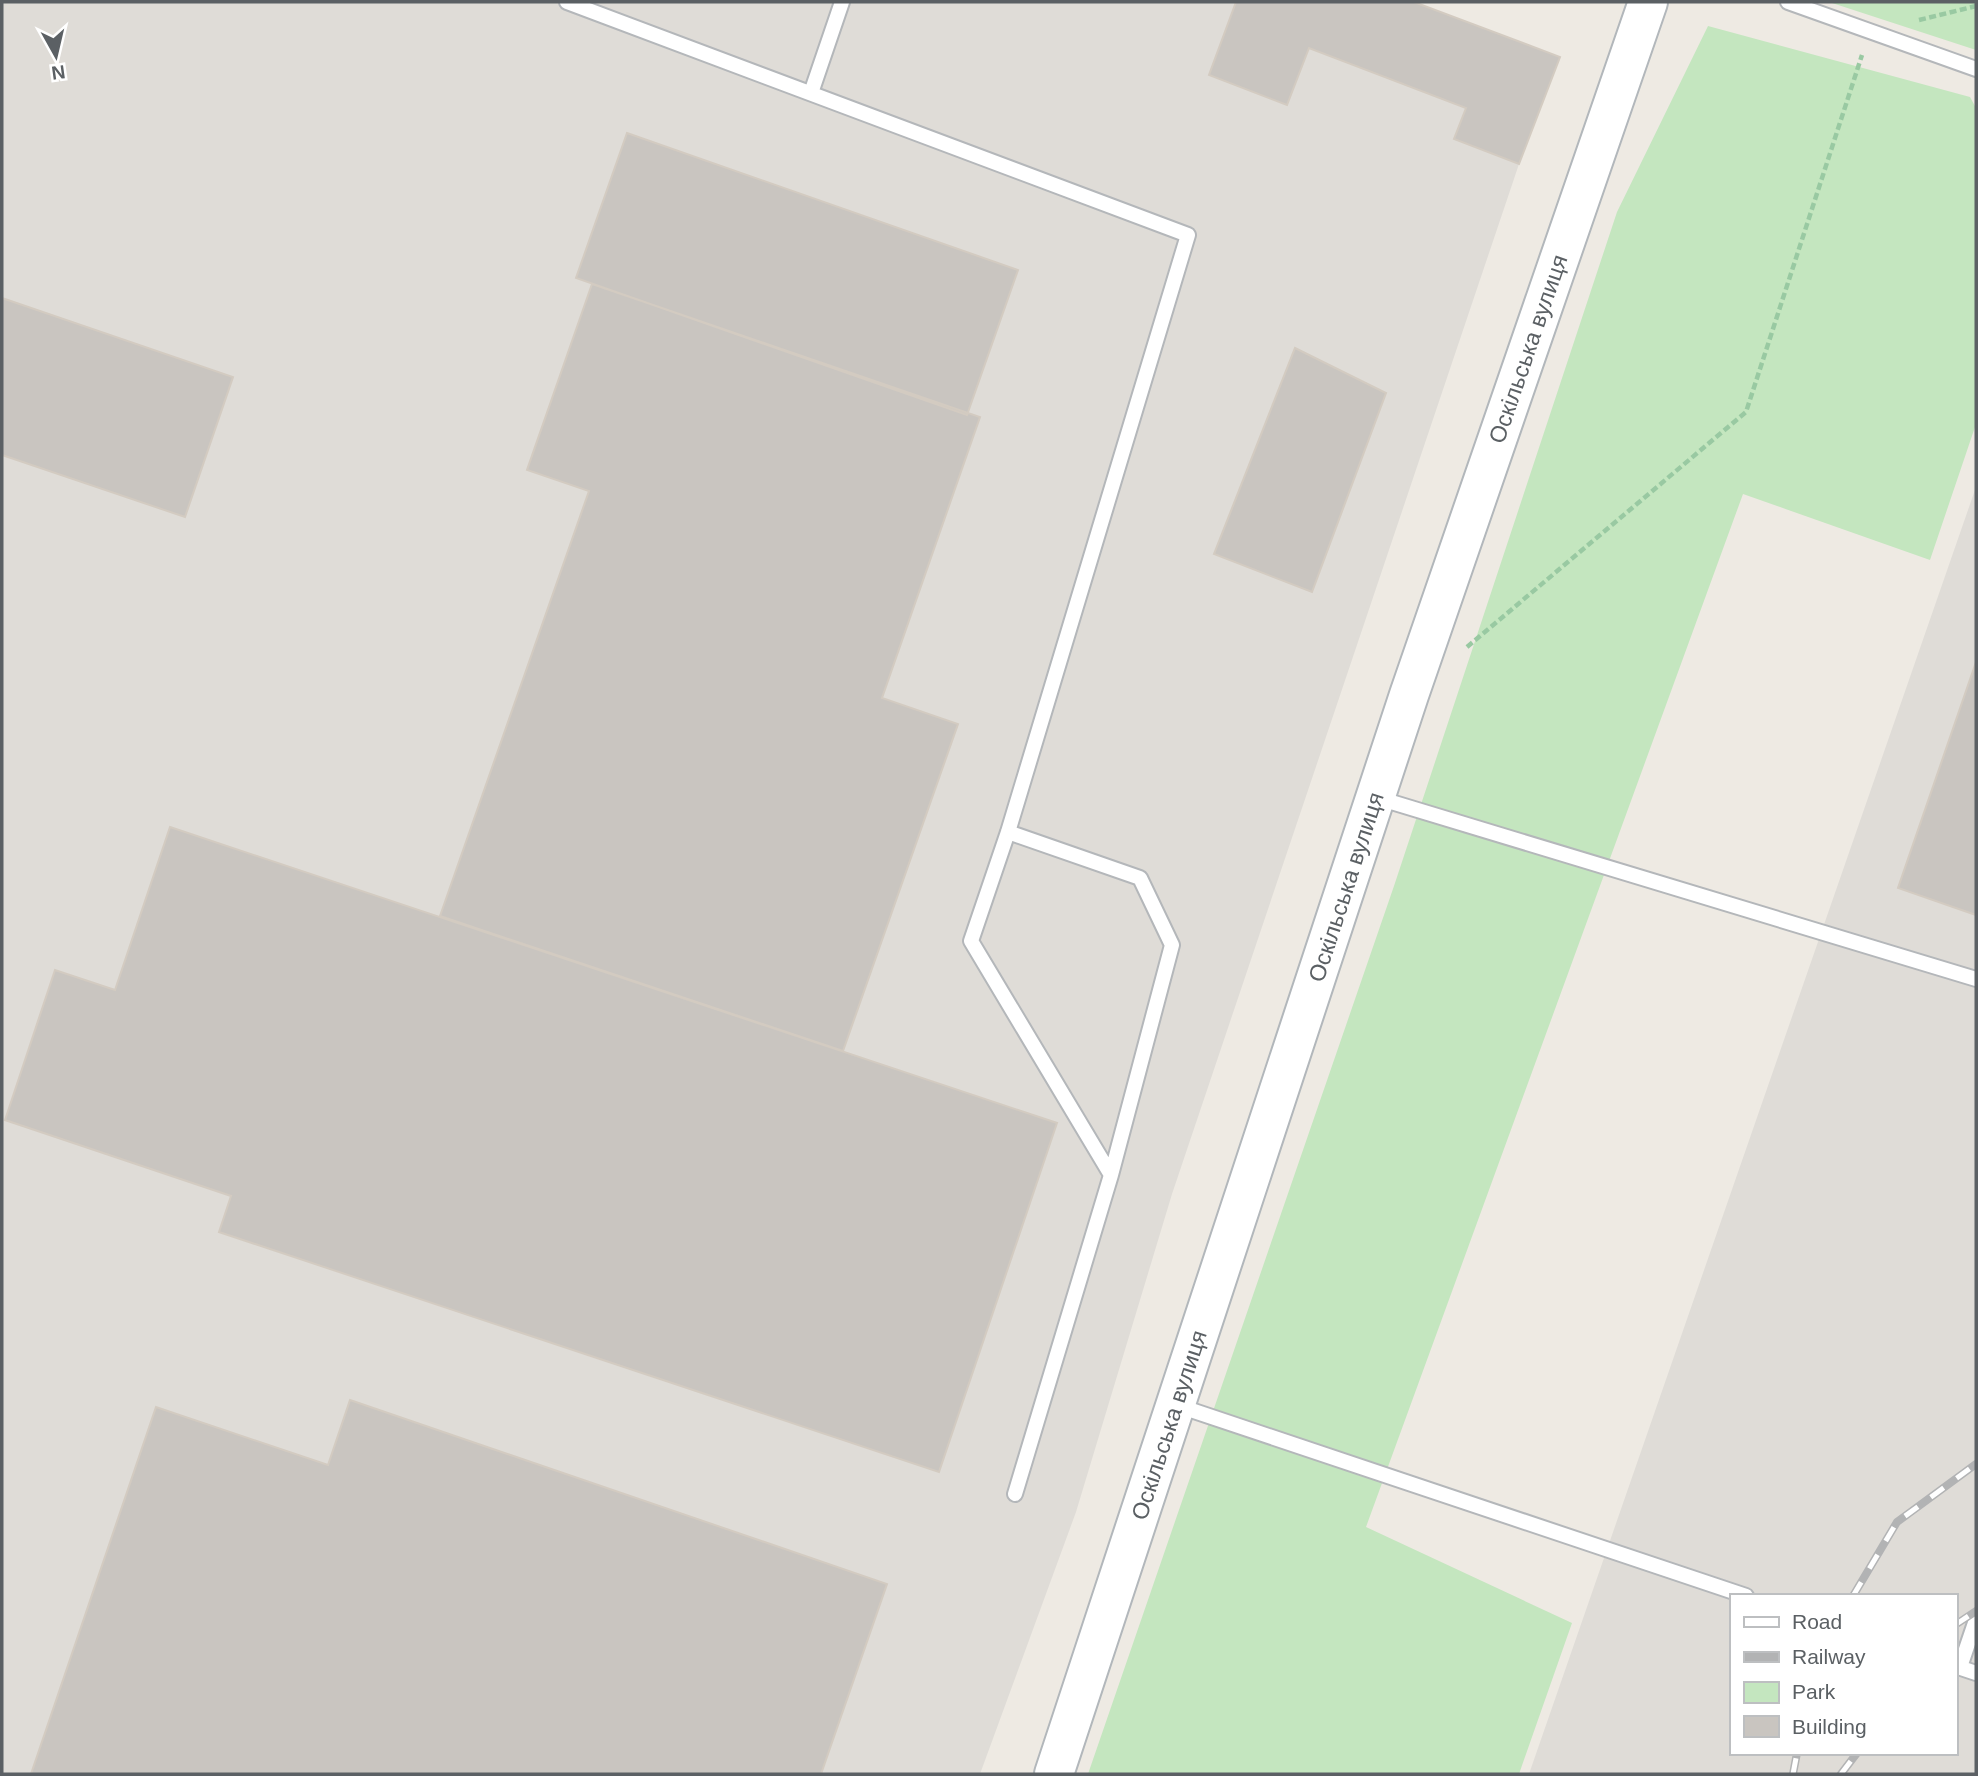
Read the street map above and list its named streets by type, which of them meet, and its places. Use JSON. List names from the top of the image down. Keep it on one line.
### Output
{"streets":{"main road":["Оскільська вулиця"]},"legend":["Road","Railway","Park","Building"],"north":"bottom"}
